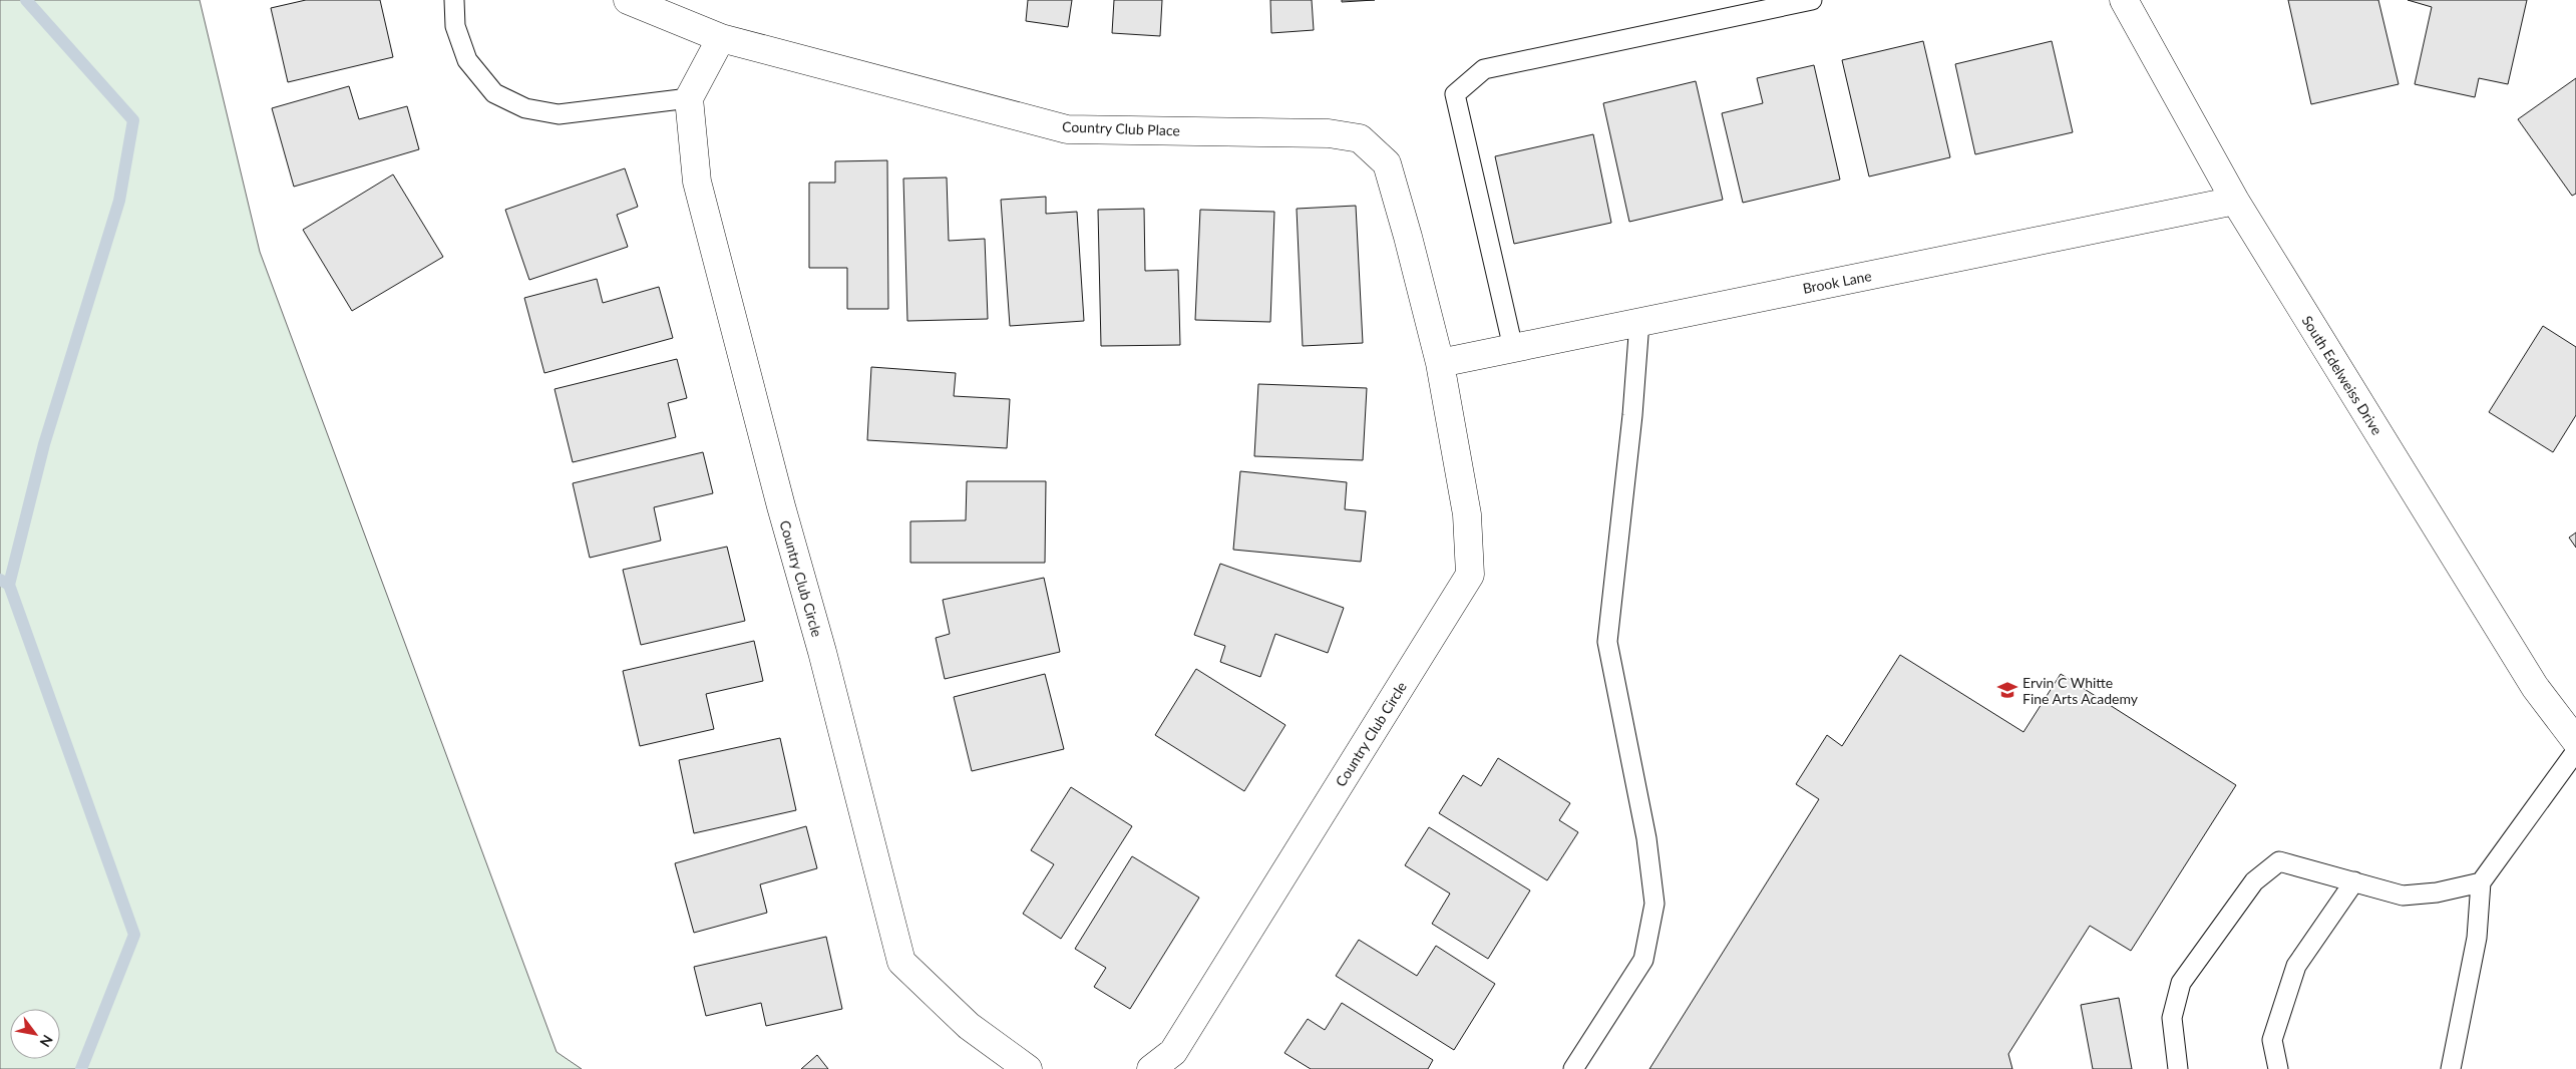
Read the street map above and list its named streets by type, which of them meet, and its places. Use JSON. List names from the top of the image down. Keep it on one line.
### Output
{"streets":{"street":["Country Club Place","Brook Lane","South Edelweiss Drive","Country Club Circle"]},"crossings":[["Country Club Place","Brook Lane"],["Country Club Place","Country Club Circle"],["Brook Lane","South Edelweiss Drive"],["Brook Lane","Country Club Circle"]],"places":{"school or university":["Ervin C Whitte Fine Arts Academy"]},"north":"bottom right"}
